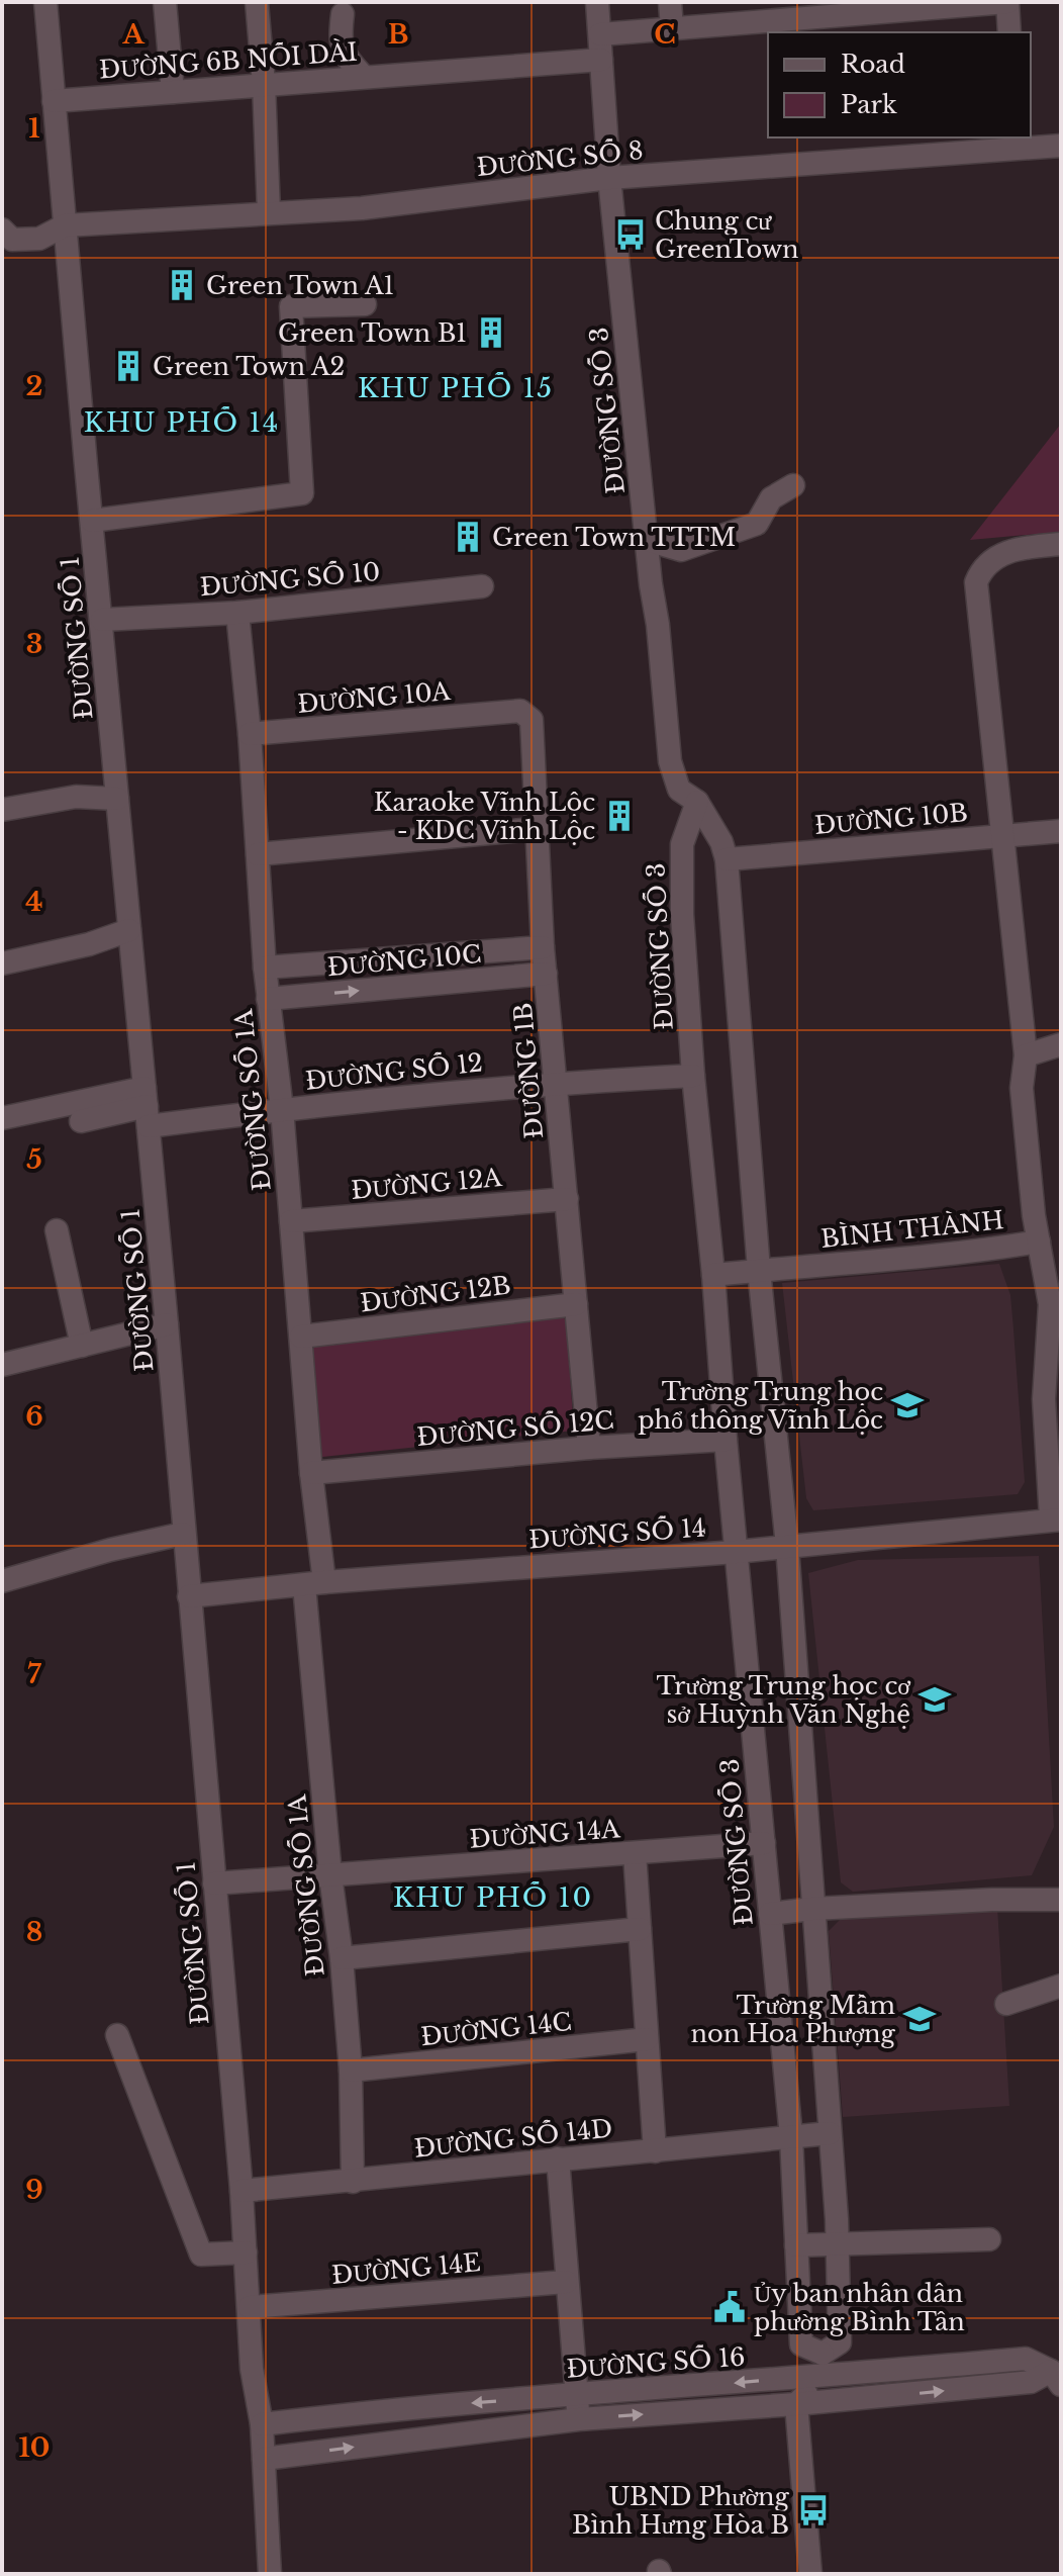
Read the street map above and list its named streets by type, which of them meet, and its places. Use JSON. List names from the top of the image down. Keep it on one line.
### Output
{"streets":{"street":["ĐƯỜNG 6B NỐI DÀI","ĐƯỜNG SỐ 8","ĐƯỜNG SỐ 3","ĐƯỜNG SỐ 10","ĐƯỜNG SỐ 1","ĐƯỜNG 10A","ĐƯỜNG 10B","ĐƯỜNG 10C","ĐƯỜNG 1B","ĐƯỜNG SỐ 12","ĐƯỜNG SỐ 1A","ĐƯỜNG 12A","BÌNH THÀNH","ĐƯỜNG 12B","ĐƯỜNG SỐ 12C","ĐƯỜNG SỐ 14","ĐƯỜNG 14A","ĐƯỜNG 14C","ĐƯỜNG SỐ 14D","ĐƯỜNG 14E","ĐƯỜNG SỐ 16"]},"crossings":[["ĐƯỜNG 6B NỐI DÀI","ĐƯỜNG SỐ 3"],["ĐƯỜNG 6B NỐI DÀI","ĐƯỜNG SỐ 1"],["ĐƯỜNG SỐ 8","ĐƯỜNG SỐ 3"],["ĐƯỜNG SỐ 8","ĐƯỜNG SỐ 1"],["ĐƯỜNG SỐ 3","ĐƯỜNG SỐ 12"],["ĐƯỜNG SỐ 3","BÌNH THÀNH"],["ĐƯỜNG SỐ 3","ĐƯỜNG SỐ 12C"],["ĐƯỜNG SỐ 3","ĐƯỜNG SỐ 14"],["ĐƯỜNG SỐ 3","ĐƯỜNG 14A"],["ĐƯỜNG SỐ 3","ĐƯỜNG SỐ 14D"],["ĐƯỜNG SỐ 3","ĐƯỜNG SỐ 16"],["ĐƯỜNG SỐ 10","ĐƯỜNG SỐ 1"],["ĐƯỜNG SỐ 10","ĐƯỜNG SỐ 1A"],["ĐƯỜNG SỐ 1","ĐƯỜNG SỐ 12"],["ĐƯỜNG SỐ 1","ĐƯỜNG SỐ 14"],["ĐƯỜNG SỐ 1","ĐƯỜNG 14A"],["ĐƯỜNG SỐ 1","ĐƯỜNG SỐ 14D"],["ĐƯỜNG SỐ 1","ĐƯỜNG 14E"],["ĐƯỜNG SỐ 1","ĐƯỜNG SỐ 16"],["ĐƯỜNG 10A","ĐƯỜNG 1B"],["ĐƯỜNG 10A","ĐƯỜNG SỐ 1A"],["ĐƯỜNG 10B","BÌNH THÀNH"],["ĐƯỜNG 10C","ĐƯỜNG 1B"],["ĐƯỜNG 10C","ĐƯỜNG SỐ 1A"],["ĐƯỜNG 1B","ĐƯỜNG SỐ 12"],["ĐƯỜNG 1B","ĐƯỜNG 12A"],["ĐƯỜNG 1B","ĐƯỜNG 12B"],["ĐƯỜNG 1B","ĐƯỜNG SỐ 12C"],["ĐƯỜNG SỐ 12","ĐƯỜNG SỐ 1A"],["ĐƯỜNG SỐ 1A","ĐƯỜNG 12A"],["ĐƯỜNG SỐ 1A","ĐƯỜNG 12B"],["ĐƯỜNG SỐ 1A","ĐƯỜNG SỐ 12C"],["ĐƯỜNG SỐ 1A","ĐƯỜNG SỐ 14"],["ĐƯỜNG SỐ 1A","ĐƯỜNG 14A"],["ĐƯỜNG SỐ 1A","ĐƯỜNG 14C"],["ĐƯỜNG SỐ 1A","ĐƯỜNG SỐ 14D"]],"districts":["KHU PHỐ 15","KHU PHỐ 14","KHU PHỐ 10"],"places":{"bus stop":["Chung cư GreenTown","UBND Phường Bình Hưng Hòa B"],"building":["Green Town A1","Green Town B1","Green Town A2","Green Town TTTM","Karaoke Vĩnh Lộc - KDC Vĩnh Lộc"],"school or university":["Trường Trung học phổ thông Vĩnh Lộc","Trường Trung học cơ sở Huỳnh Văn Nghệ","Trường Mầm non Hoa Phượng"],"public building":["Ủy ban nhân dân phường Bình Tân"]},"legend":["Road","Park"],"grid":{"columns":["A","B","C"],"rows":["1","2","3","4","5","6","7","8","9","10"]}}
